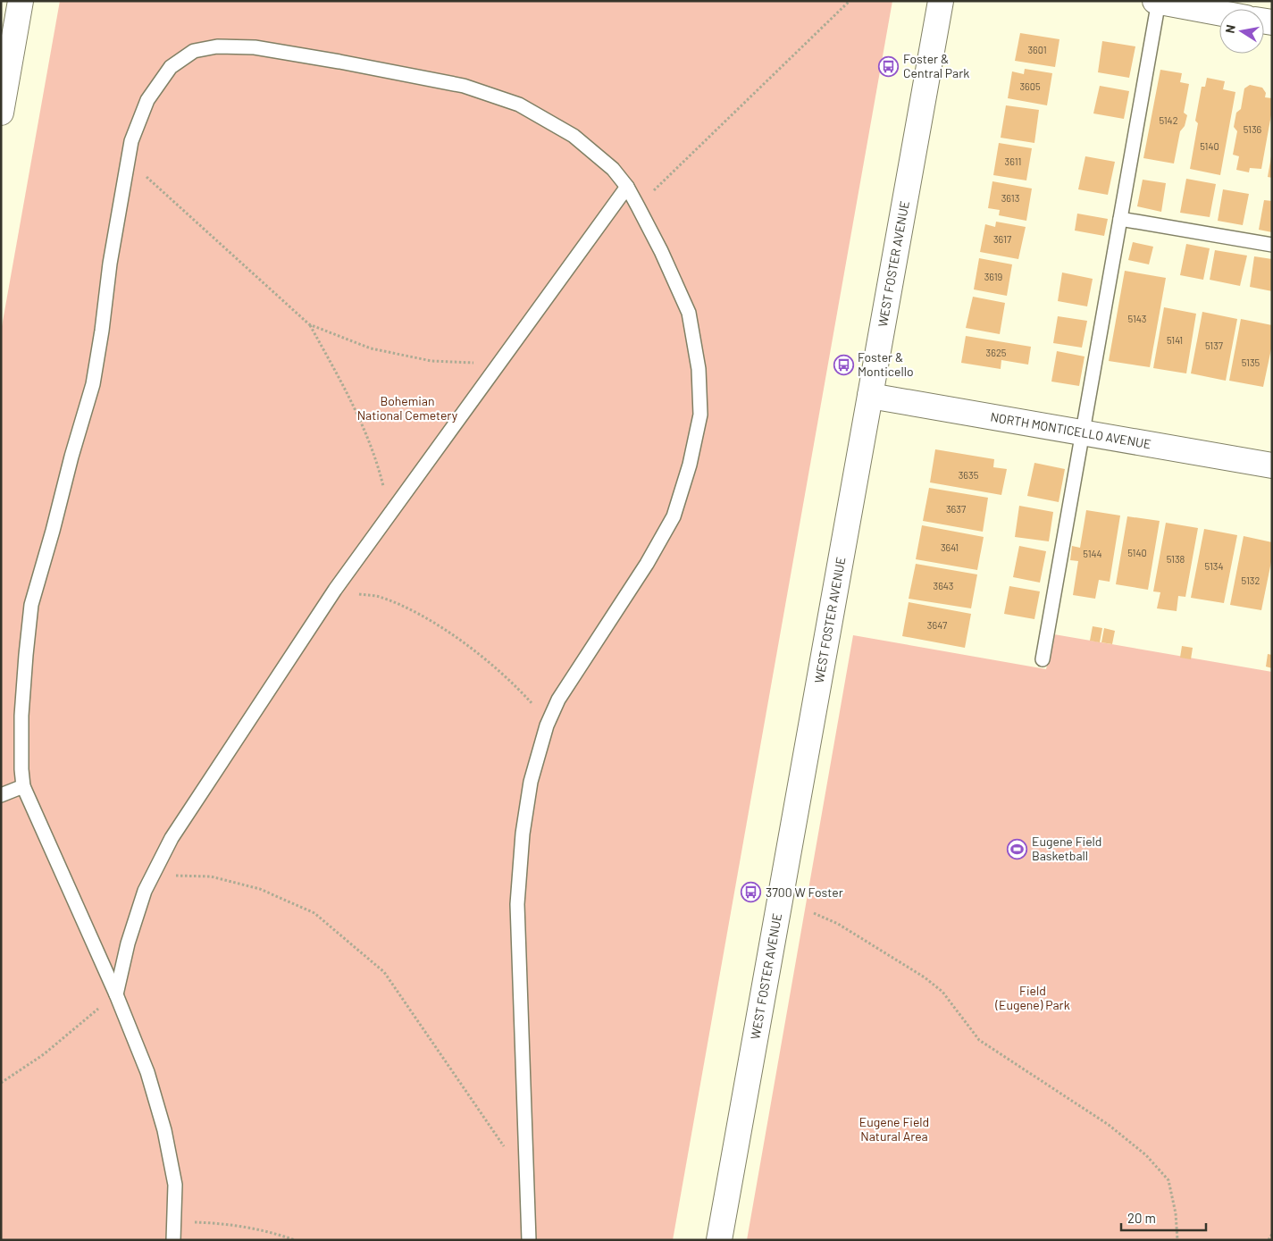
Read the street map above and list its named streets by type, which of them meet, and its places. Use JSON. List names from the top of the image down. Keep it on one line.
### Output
{"streets":{"main road":["WEST FOSTER AVENUE","NORTH MONTICELLO AVENUE"]},"crossings":[["WEST FOSTER AVENUE","NORTH MONTICELLO AVENUE"]],"parks":["Bohemian National Cemetery","Field (Eugene) Park","Eugene Field Natural Area"],"places":{"bus stop":["Foster & Central Park","Foster & Monticello","3700 W Foster"],"sports":["Eugene Field Basketball"]},"house_numbers":["3601","3605","5142","5136","5140","3611","3613","3617","3619","5143","5141","5137","3625","5135","3635","3637","3641","5140","5144","5138","5134","5132","3643","3647"],"scale_bar":"20 m","north":"left"}
